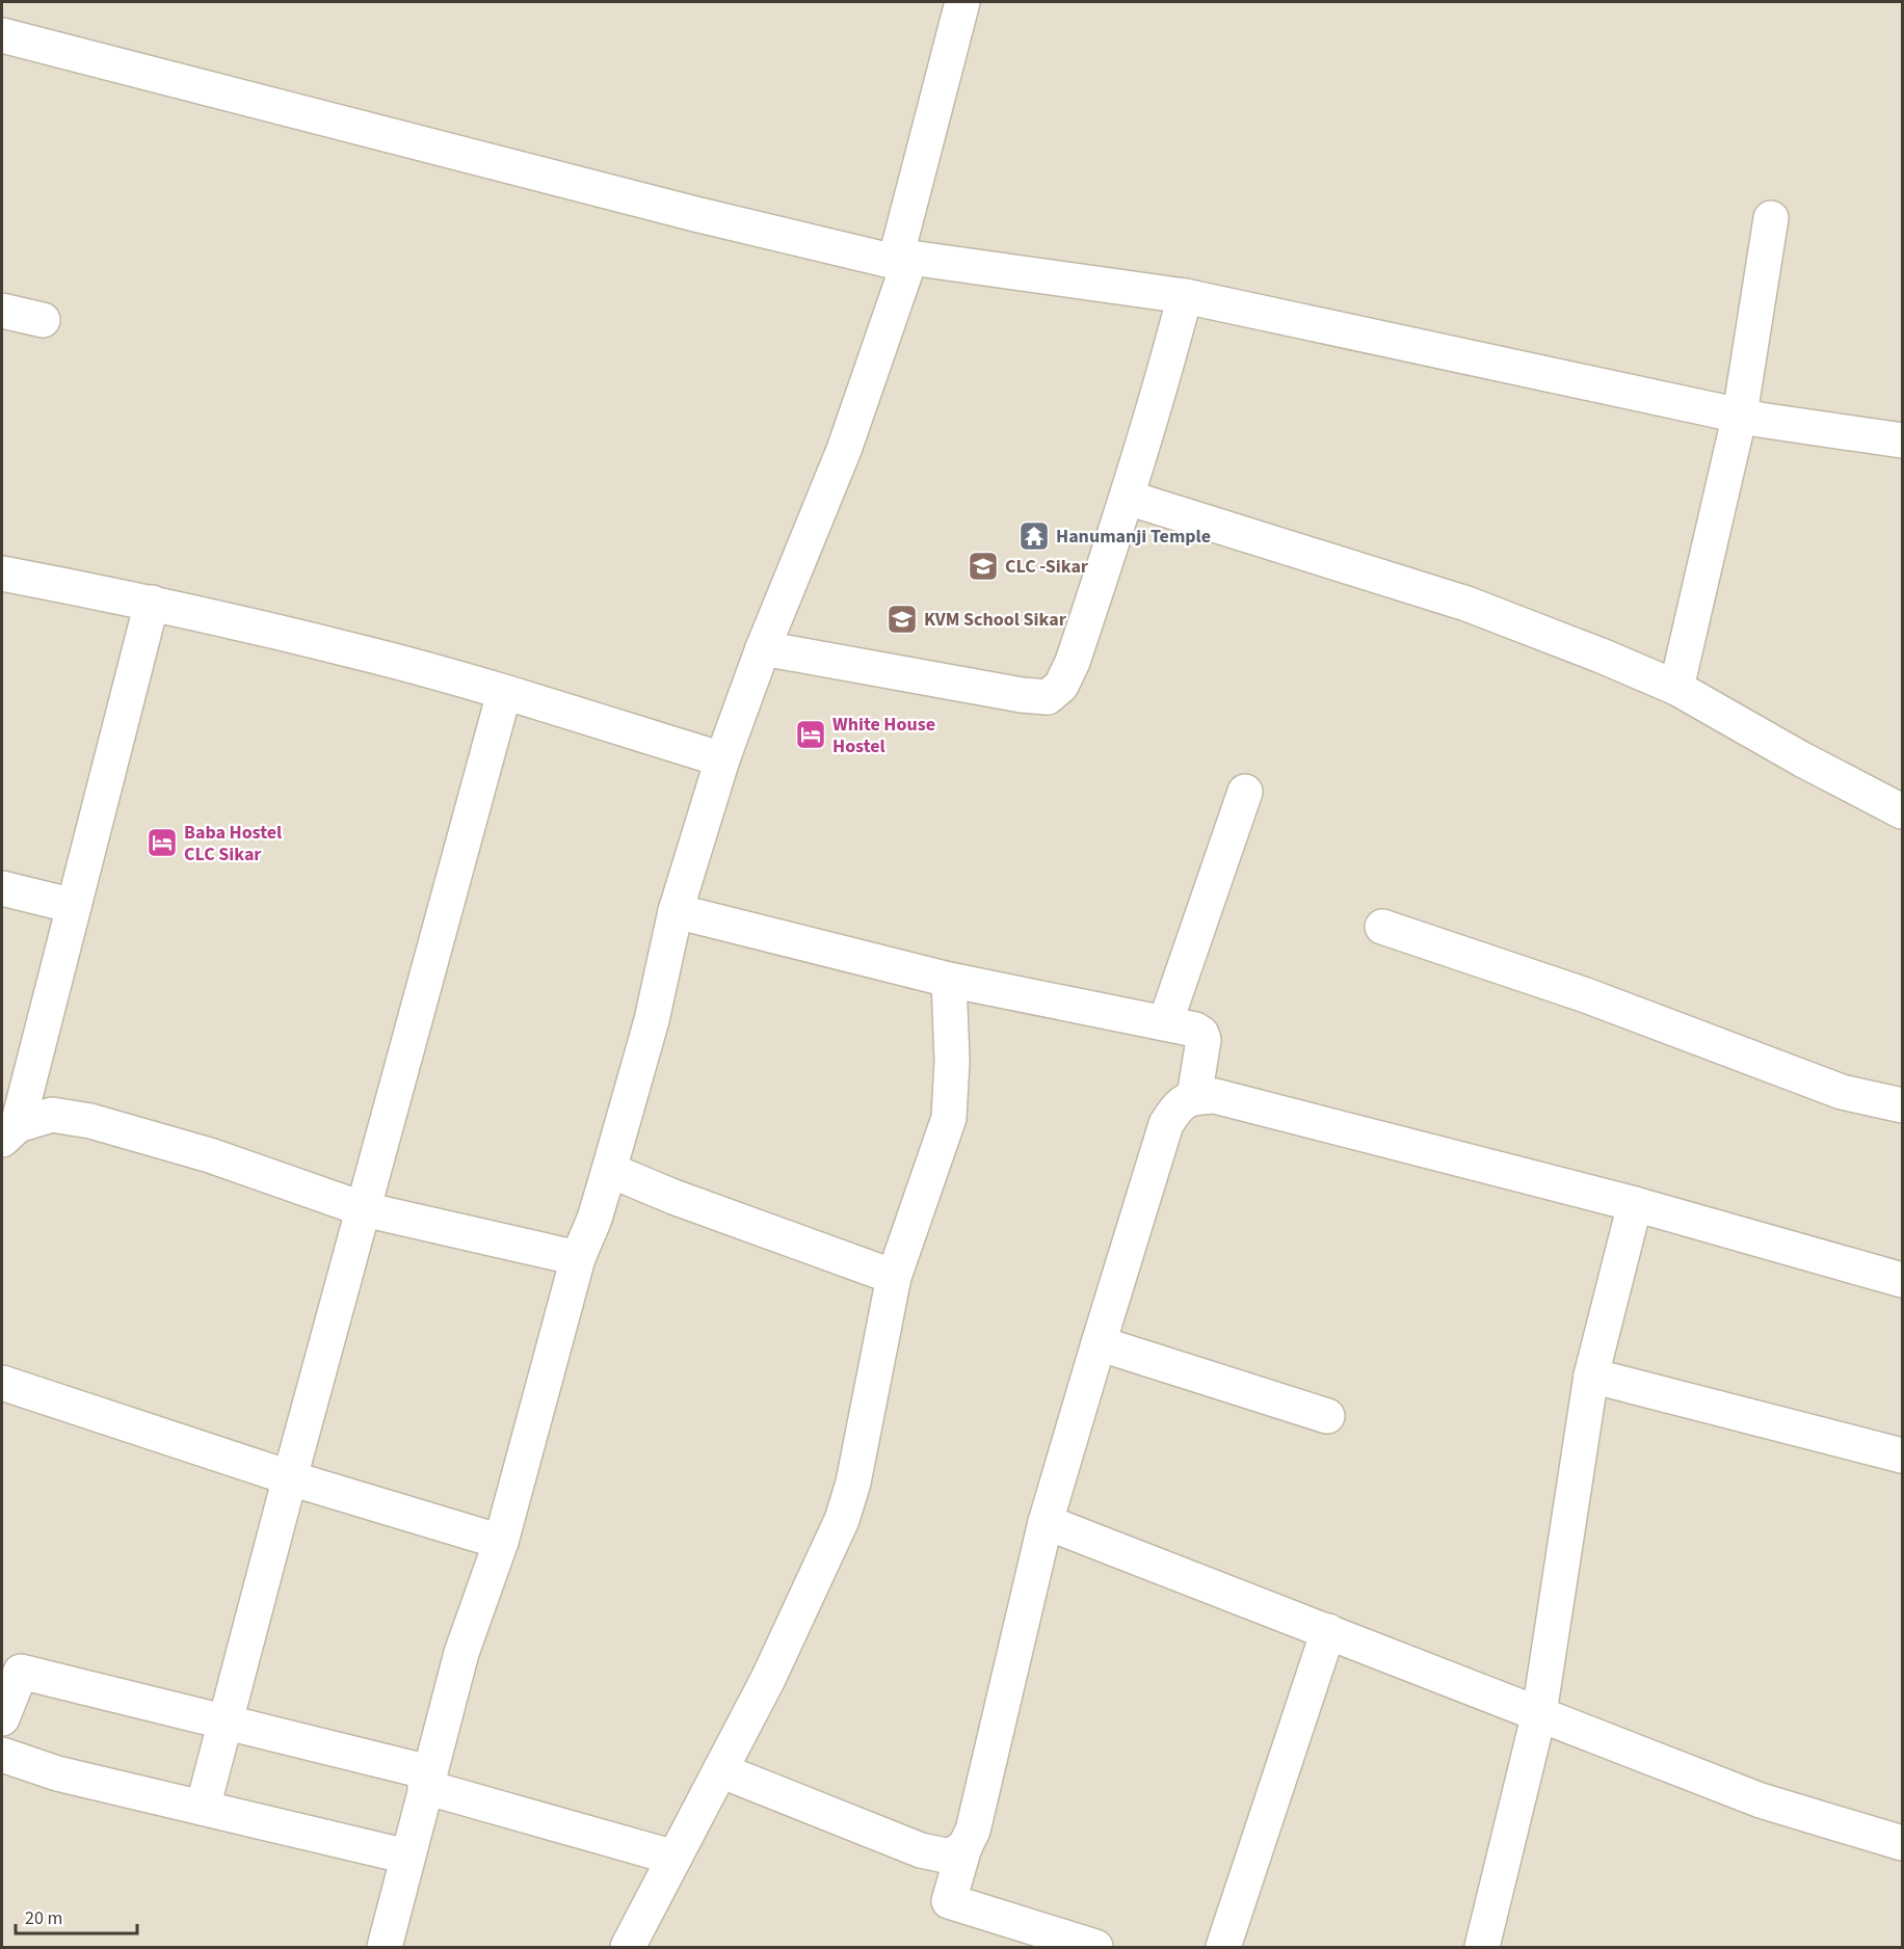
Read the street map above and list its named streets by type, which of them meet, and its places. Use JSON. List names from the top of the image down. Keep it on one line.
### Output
{"places":{"temple":["Hanumanji Temple"],"school or university":["CLC -Sikar","KVM School Sikar"],"hotel":["White House Hostel","Baba Hostel CLC Sikar"]},"scale_bar":"20 m"}
